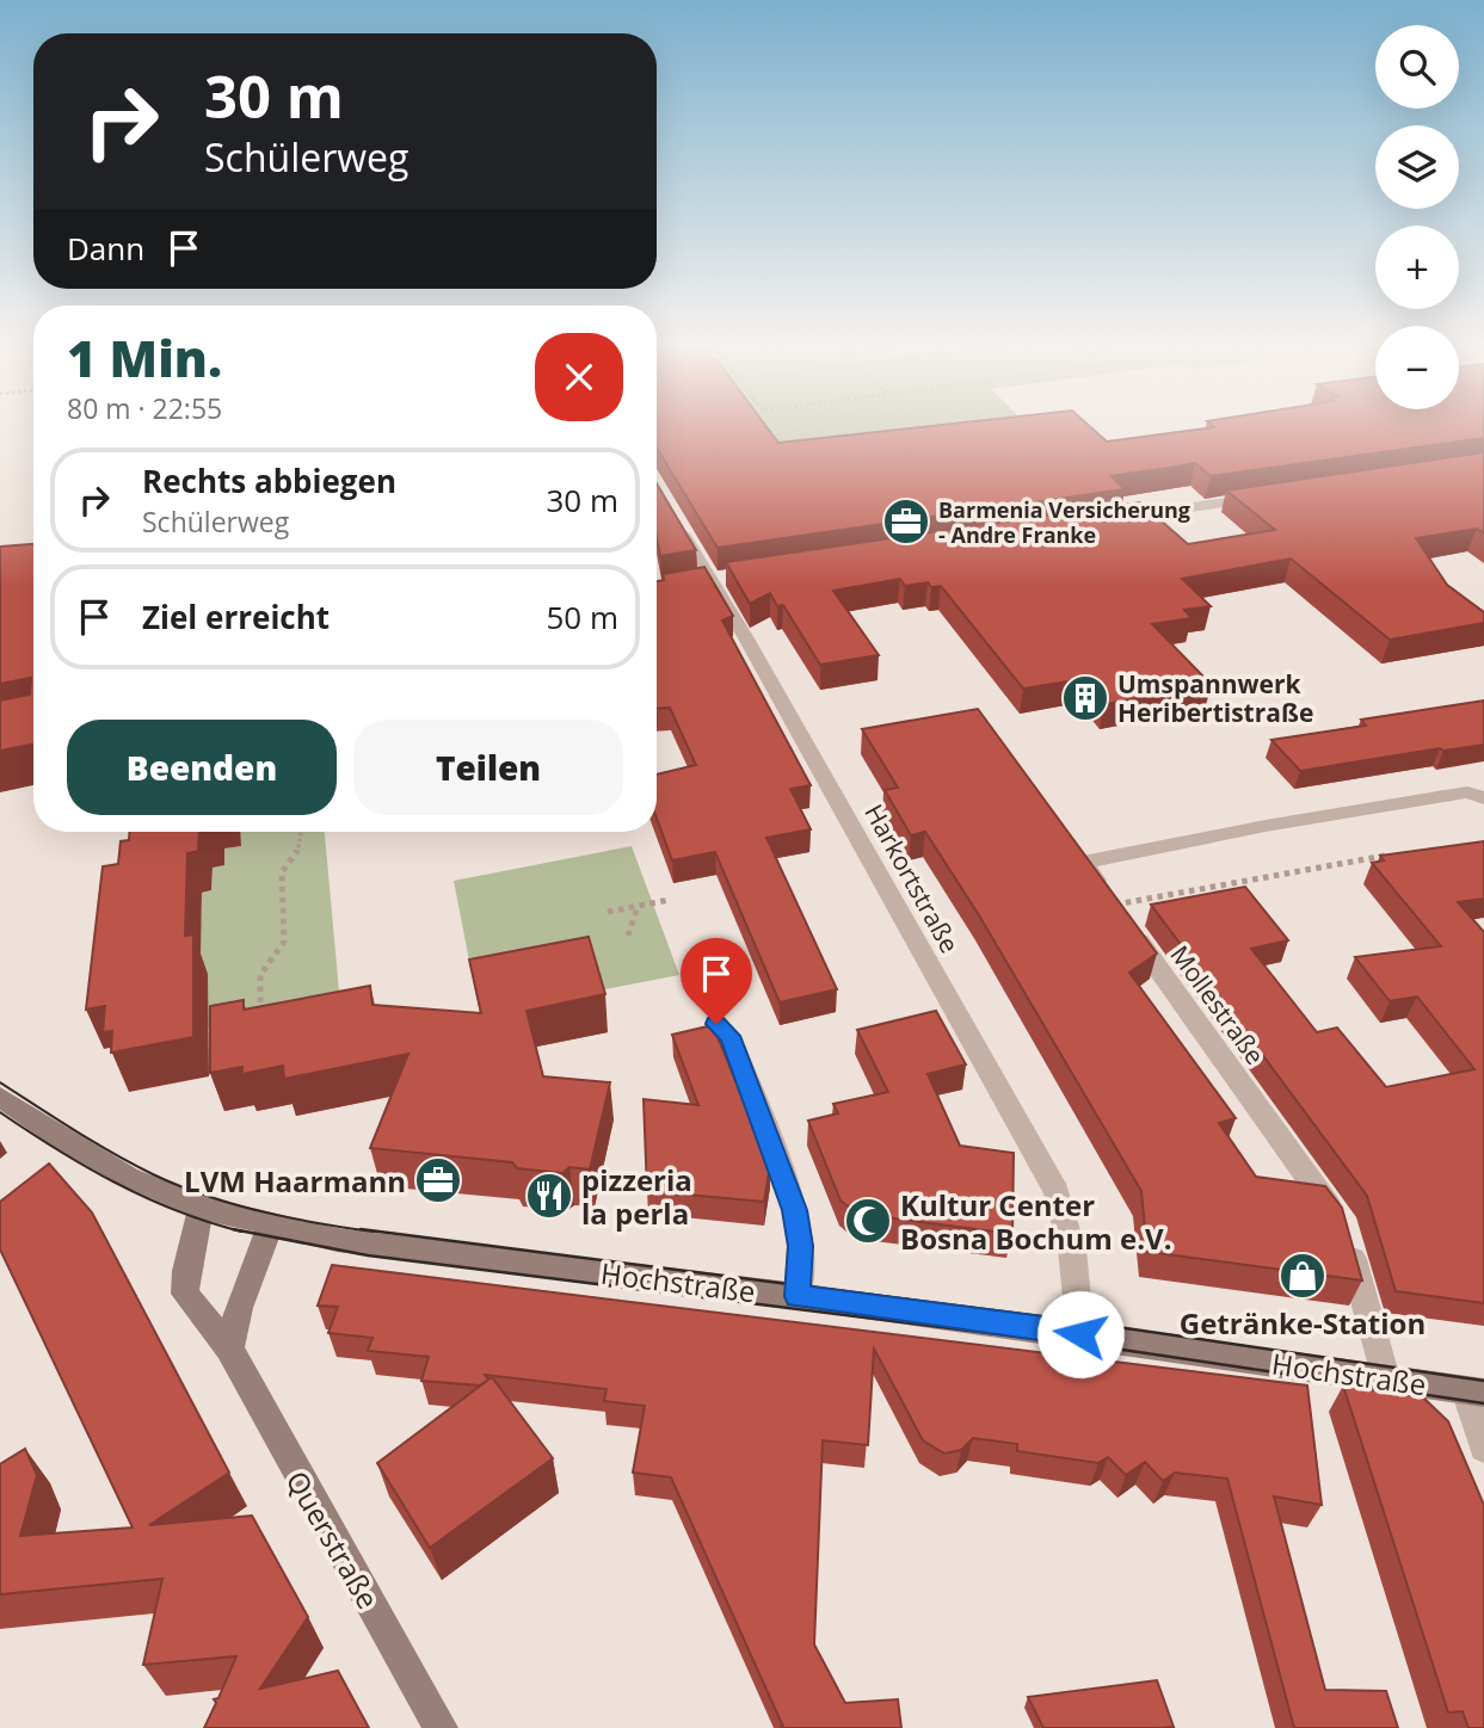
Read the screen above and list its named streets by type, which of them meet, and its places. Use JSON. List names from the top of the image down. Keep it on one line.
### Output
{"streets":{"street":["Harkortstraße","Mollestraße","Hochstraße","Querstraße"]},"crossings":[["Harkortstraße","Hochstraße"],["Mollestraße","Hochstraße"],["Hochstraße","Querstraße"]],"places":{"office":["Barmenia Versicherung - Andre Franke","LVM Haarmann"],"building":["Umspannwerk Heribertistraße"],"restaurant":["pizzeria la perla"],"mosque":["Kultur Center Bosna Bochum e.V."],"shop":["Getränke-Station"]},"page":{"map_buttons":["+","−"],"turn":["30 m","Schülerweg"],"then":"Dann","heading":["1 Min.","80 m · 22:55"],"list":[{"name":"Rechts abbiegen","note":"Schülerweg","value":"30 m"},{"name":"Ziel erreicht","value":"50 m"}],"buttons":["Beenden","Teilen"]}}
